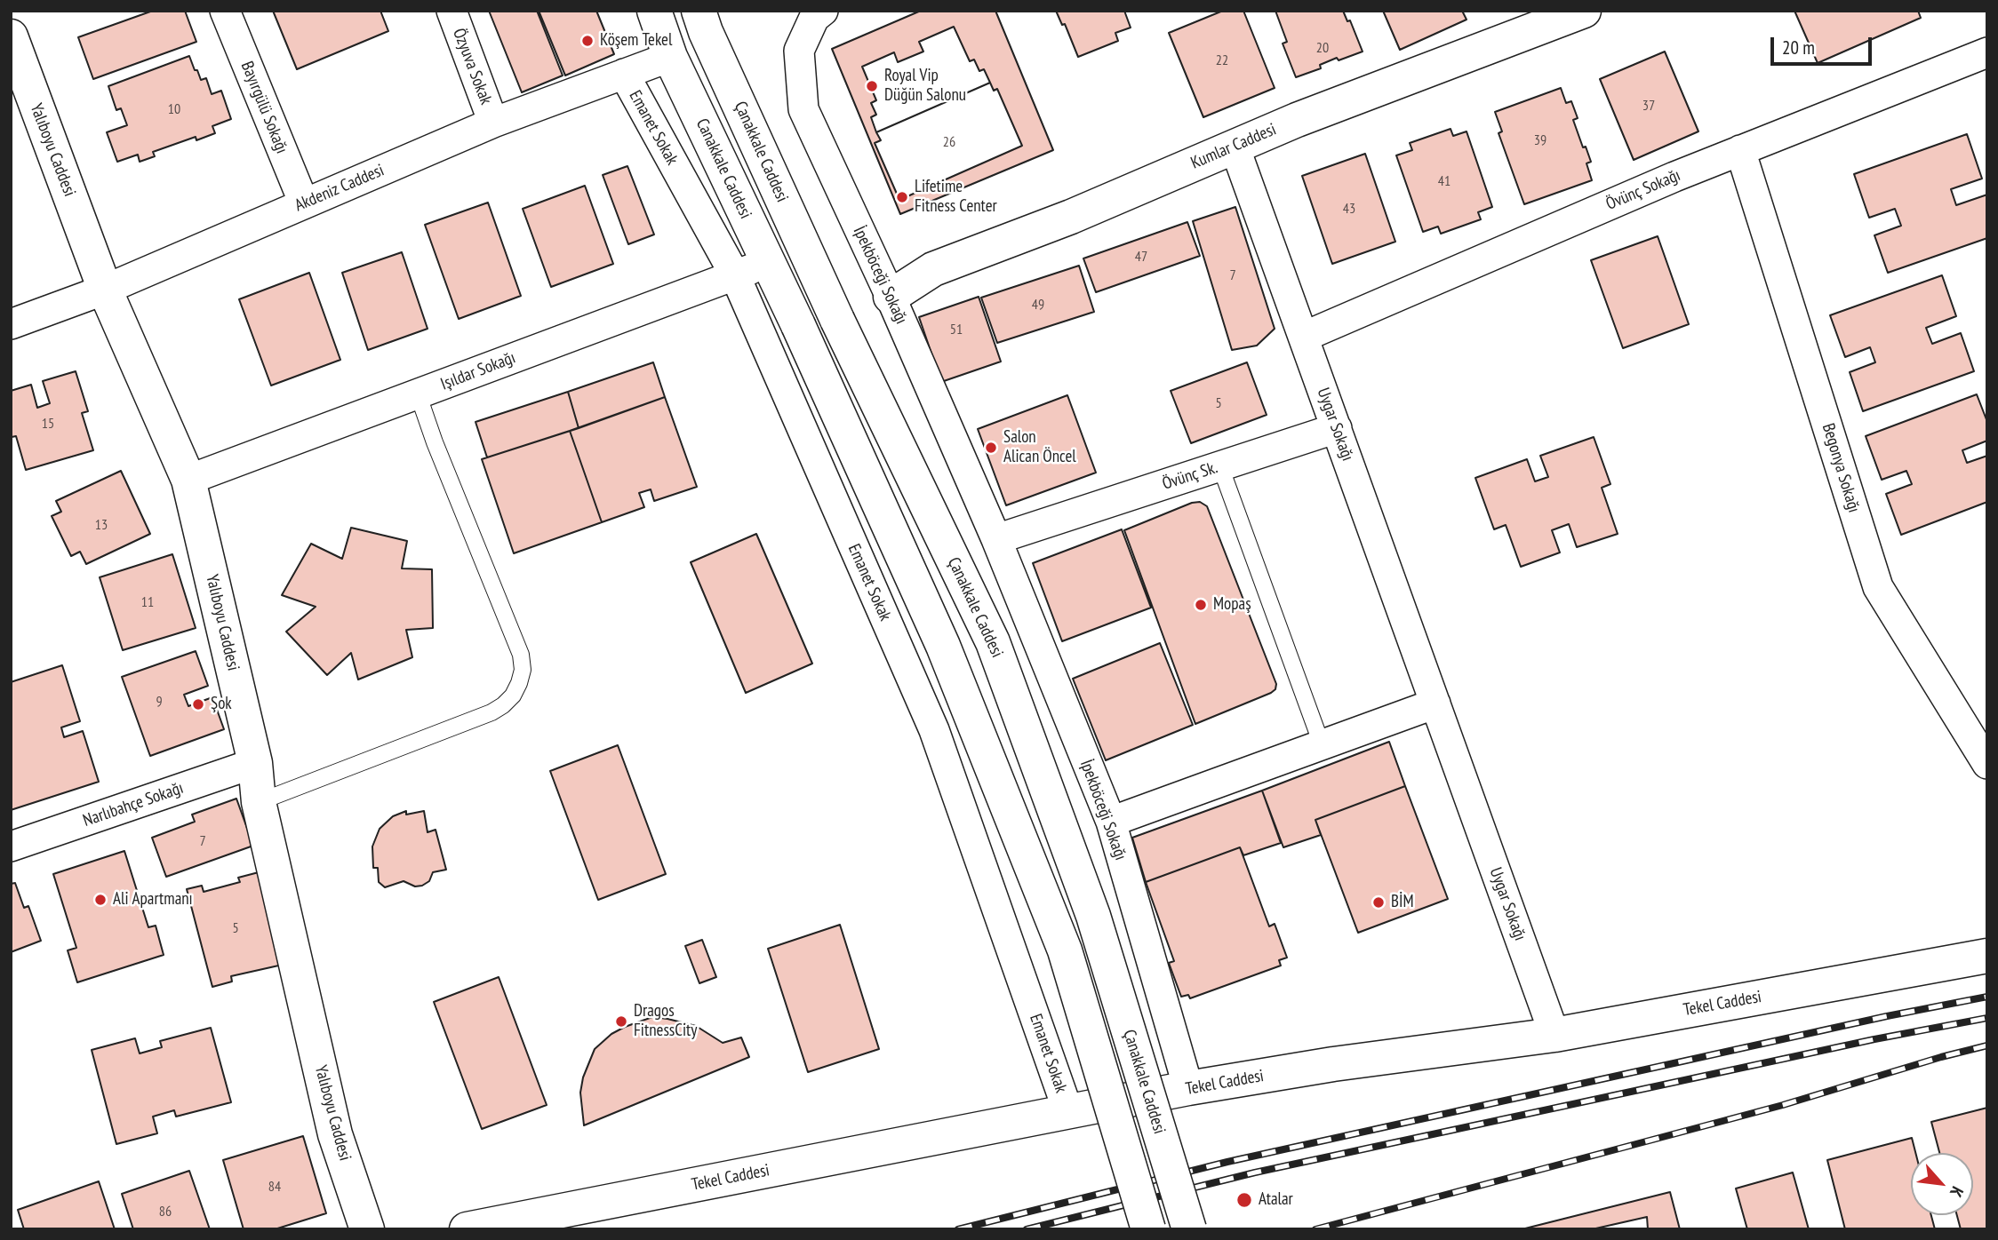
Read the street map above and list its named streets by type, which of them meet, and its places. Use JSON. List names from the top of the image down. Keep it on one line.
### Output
{"streets":{"street":["Özyuva Sokak","Bayırgülü Sokağı","Emanet Sokak","Kumlar Caddesi","Yalıboyu Caddesi","Çanakkale Caddesi","Canakkale Caddesi","Akdeniz Caddesi","Övünç Sokağı","İpekböceği Sokağı","Işıldar Sokağı","Uygar Sokağı","Begonya Sokağı","Övünç Sk.","Narlıbahçe Sokağı","Tekel Caddesi"]},"crossings":[["Özyuva Sokak","Akdeniz Caddesi"],["Bayırgülü Sokağı","Akdeniz Caddesi"],["Emanet Sokak","Akdeniz Caddesi"],["Emanet Sokak","Işıldar Sokağı"],["Emanet Sokak","Tekel Caddesi"],["Kumlar Caddesi","İpekböceği Sokağı"],["Kumlar Caddesi","Uygar Sokağı"],["Yalıboyu Caddesi","Akdeniz Caddesi"],["Yalıboyu Caddesi","Işıldar Sokağı"],["Yalıboyu Caddesi","Narlıbahçe Sokağı"],["Canakkale Caddesi","Akdeniz Caddesi"],["Canakkale Caddesi","Işıldar Sokağı"],["Övünç Sokağı","Uygar Sokağı"],["Övünç Sokağı","Begonya Sokağı"],["İpekböceği Sokağı","Övünç Sk."],["İpekböceği Sokağı","Tekel Caddesi"],["Uygar Sokağı","Övünç Sk."],["Uygar Sokağı","Tekel Caddesi"]],"places":["Köşem Tekel","Royal Vip Düğün Salonu","Lifetime Fitness Center","Salon Alican Öncel","Mopaş","Şok","Ali Apartmanı","BİM","Dragos FitnessCity","Atalar"],"house_numbers":["20","22","37","10","39","26","41","43","47","7","49","51","5","15","13","11","9","7","5","84","86"],"scale_bar":"20 m","north":"bottom right"}
